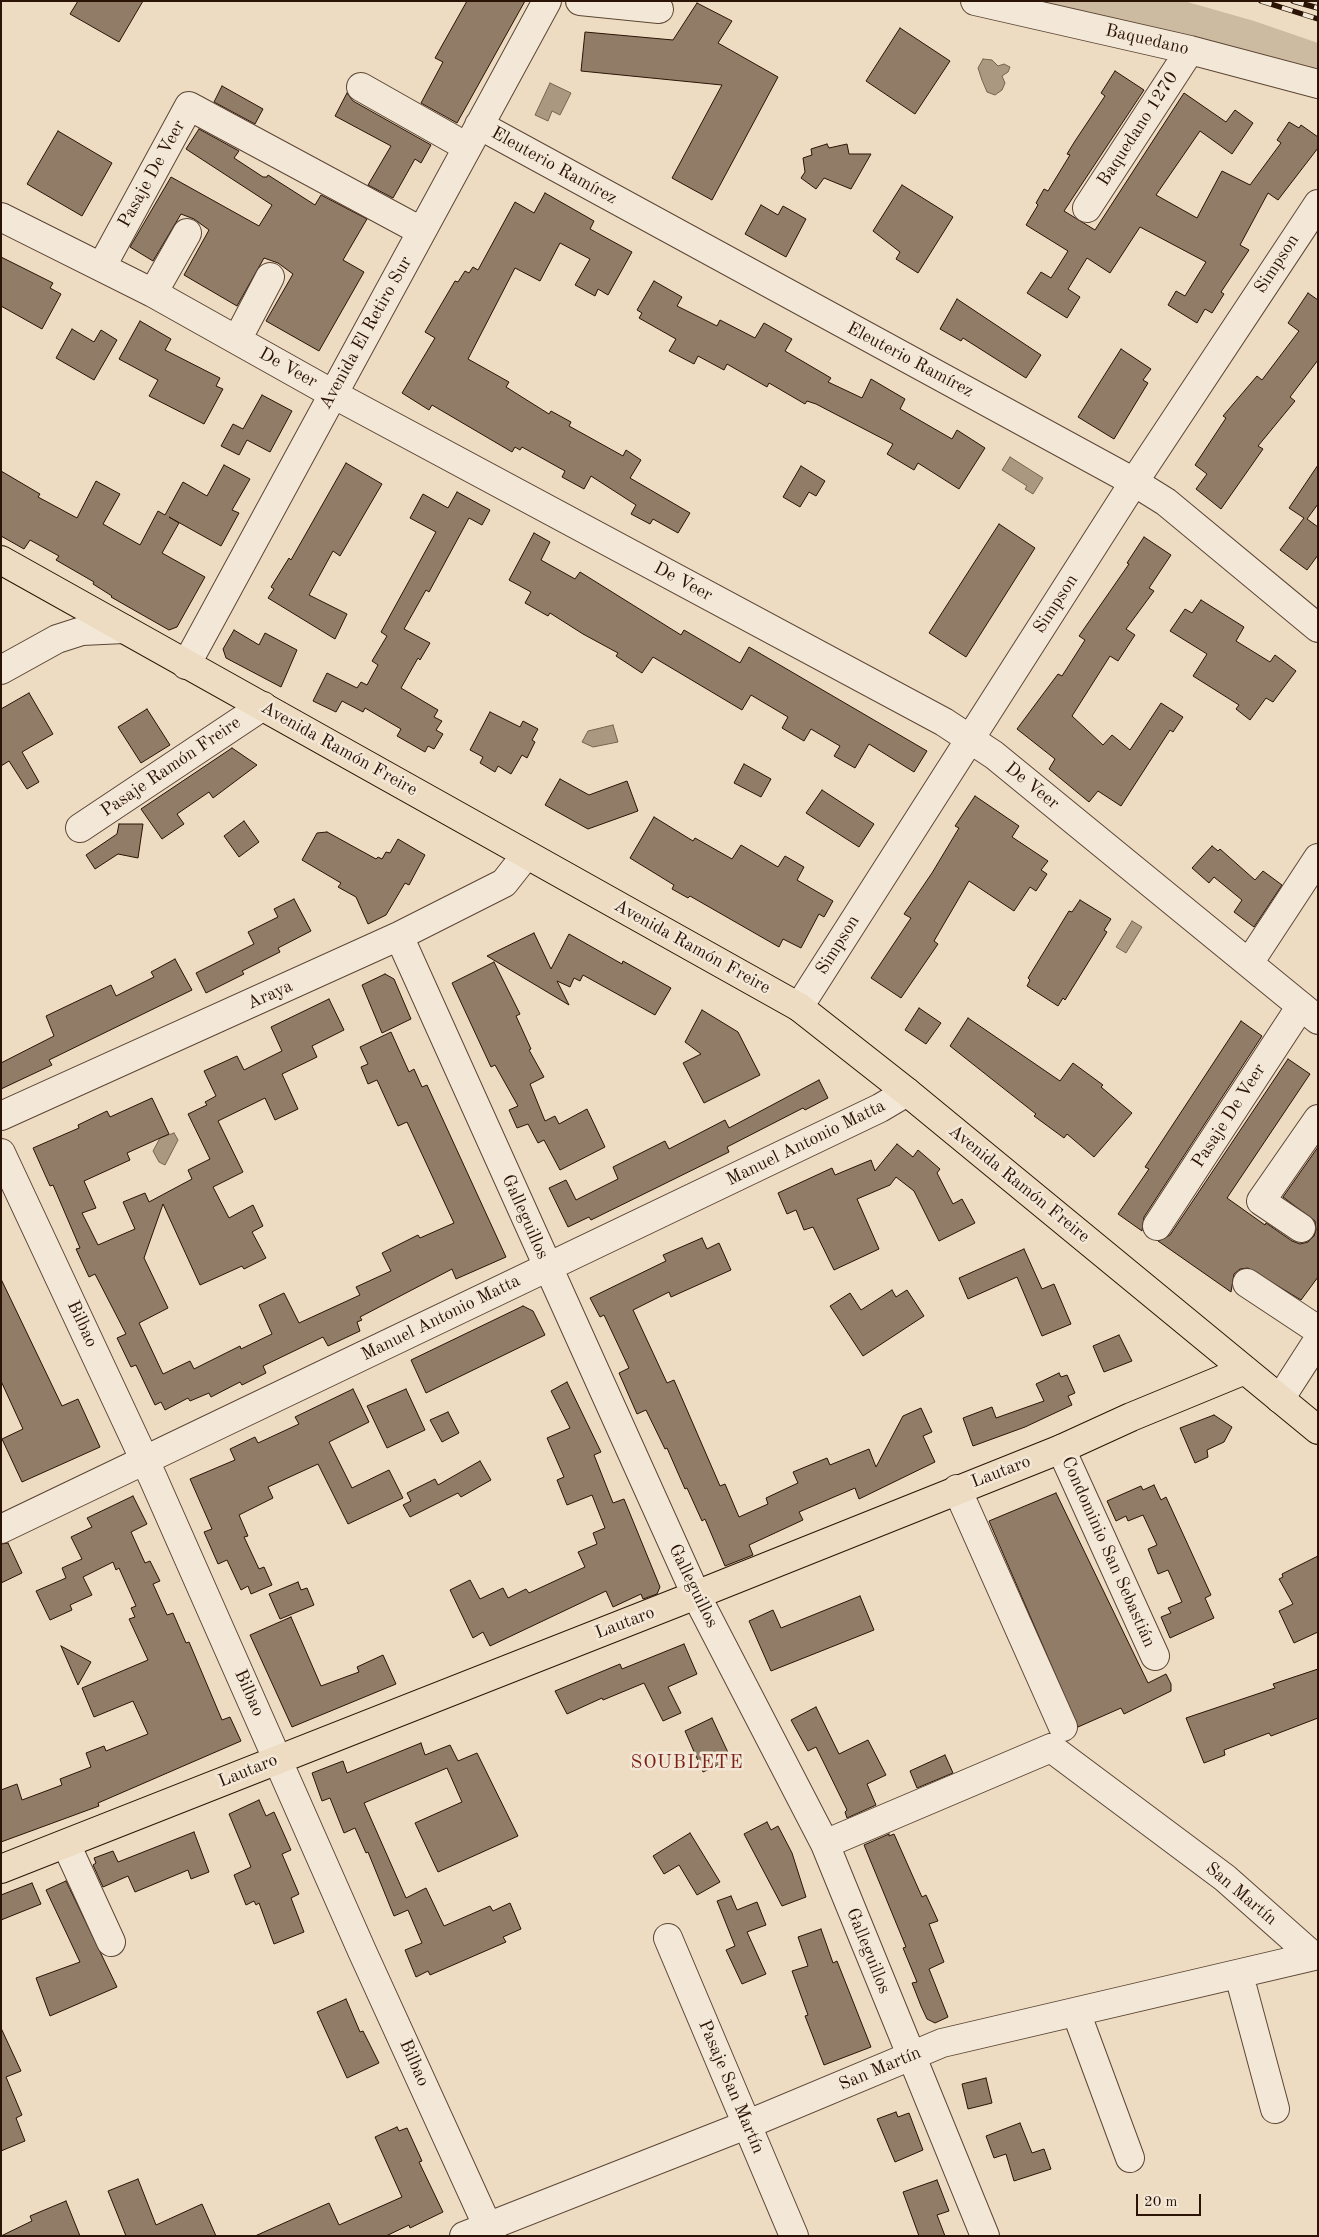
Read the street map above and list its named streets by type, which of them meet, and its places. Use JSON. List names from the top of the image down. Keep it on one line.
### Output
{"streets":{"main road":["Avenida Ramón Freire","Lautaro"],"street":["Baquedano","Baquedano 1270","Eleuterio Ramírez","Pasaje De Veer","Simpson","Avenida El Retiro Sur","De Veer","Pasaje Ramón Freire","Araya","Manuel Antonio Matta","Galleguillos","Bilbao","Condominio San Sebastián","San Martín","Pasaje San Martín"]},"crossings":[["Baquedano","Baquedano 1270"],["Eleuterio Ramírez","Simpson"],["Eleuterio Ramírez","Avenida El Retiro Sur"],["Pasaje De Veer","Avenida El Retiro Sur"],["Pasaje De Veer","De Veer"],["Simpson","De Veer"],["Simpson","Avenida Ramón Freire"],["Avenida El Retiro Sur","De Veer"],["Avenida El Retiro Sur","Avenida Ramón Freire"],["Avenida Ramón Freire","Pasaje Ramón Freire"],["Avenida Ramón Freire","Araya"],["Avenida Ramón Freire","Manuel Antonio Matta"],["Avenida Ramón Freire","Lautaro"],["Araya","Galleguillos"],["Manuel Antonio Matta","Galleguillos"],["Manuel Antonio Matta","Bilbao"],["Galleguillos","Lautaro"],["Galleguillos","San Martín"],["Bilbao","Lautaro"],["Bilbao","San Martín"],["Lautaro","Condominio San Sebastián"],["San Martín","Pasaje San Martín"]],"districts":["SOUBLETE"],"scale_bar":"20 m"}
